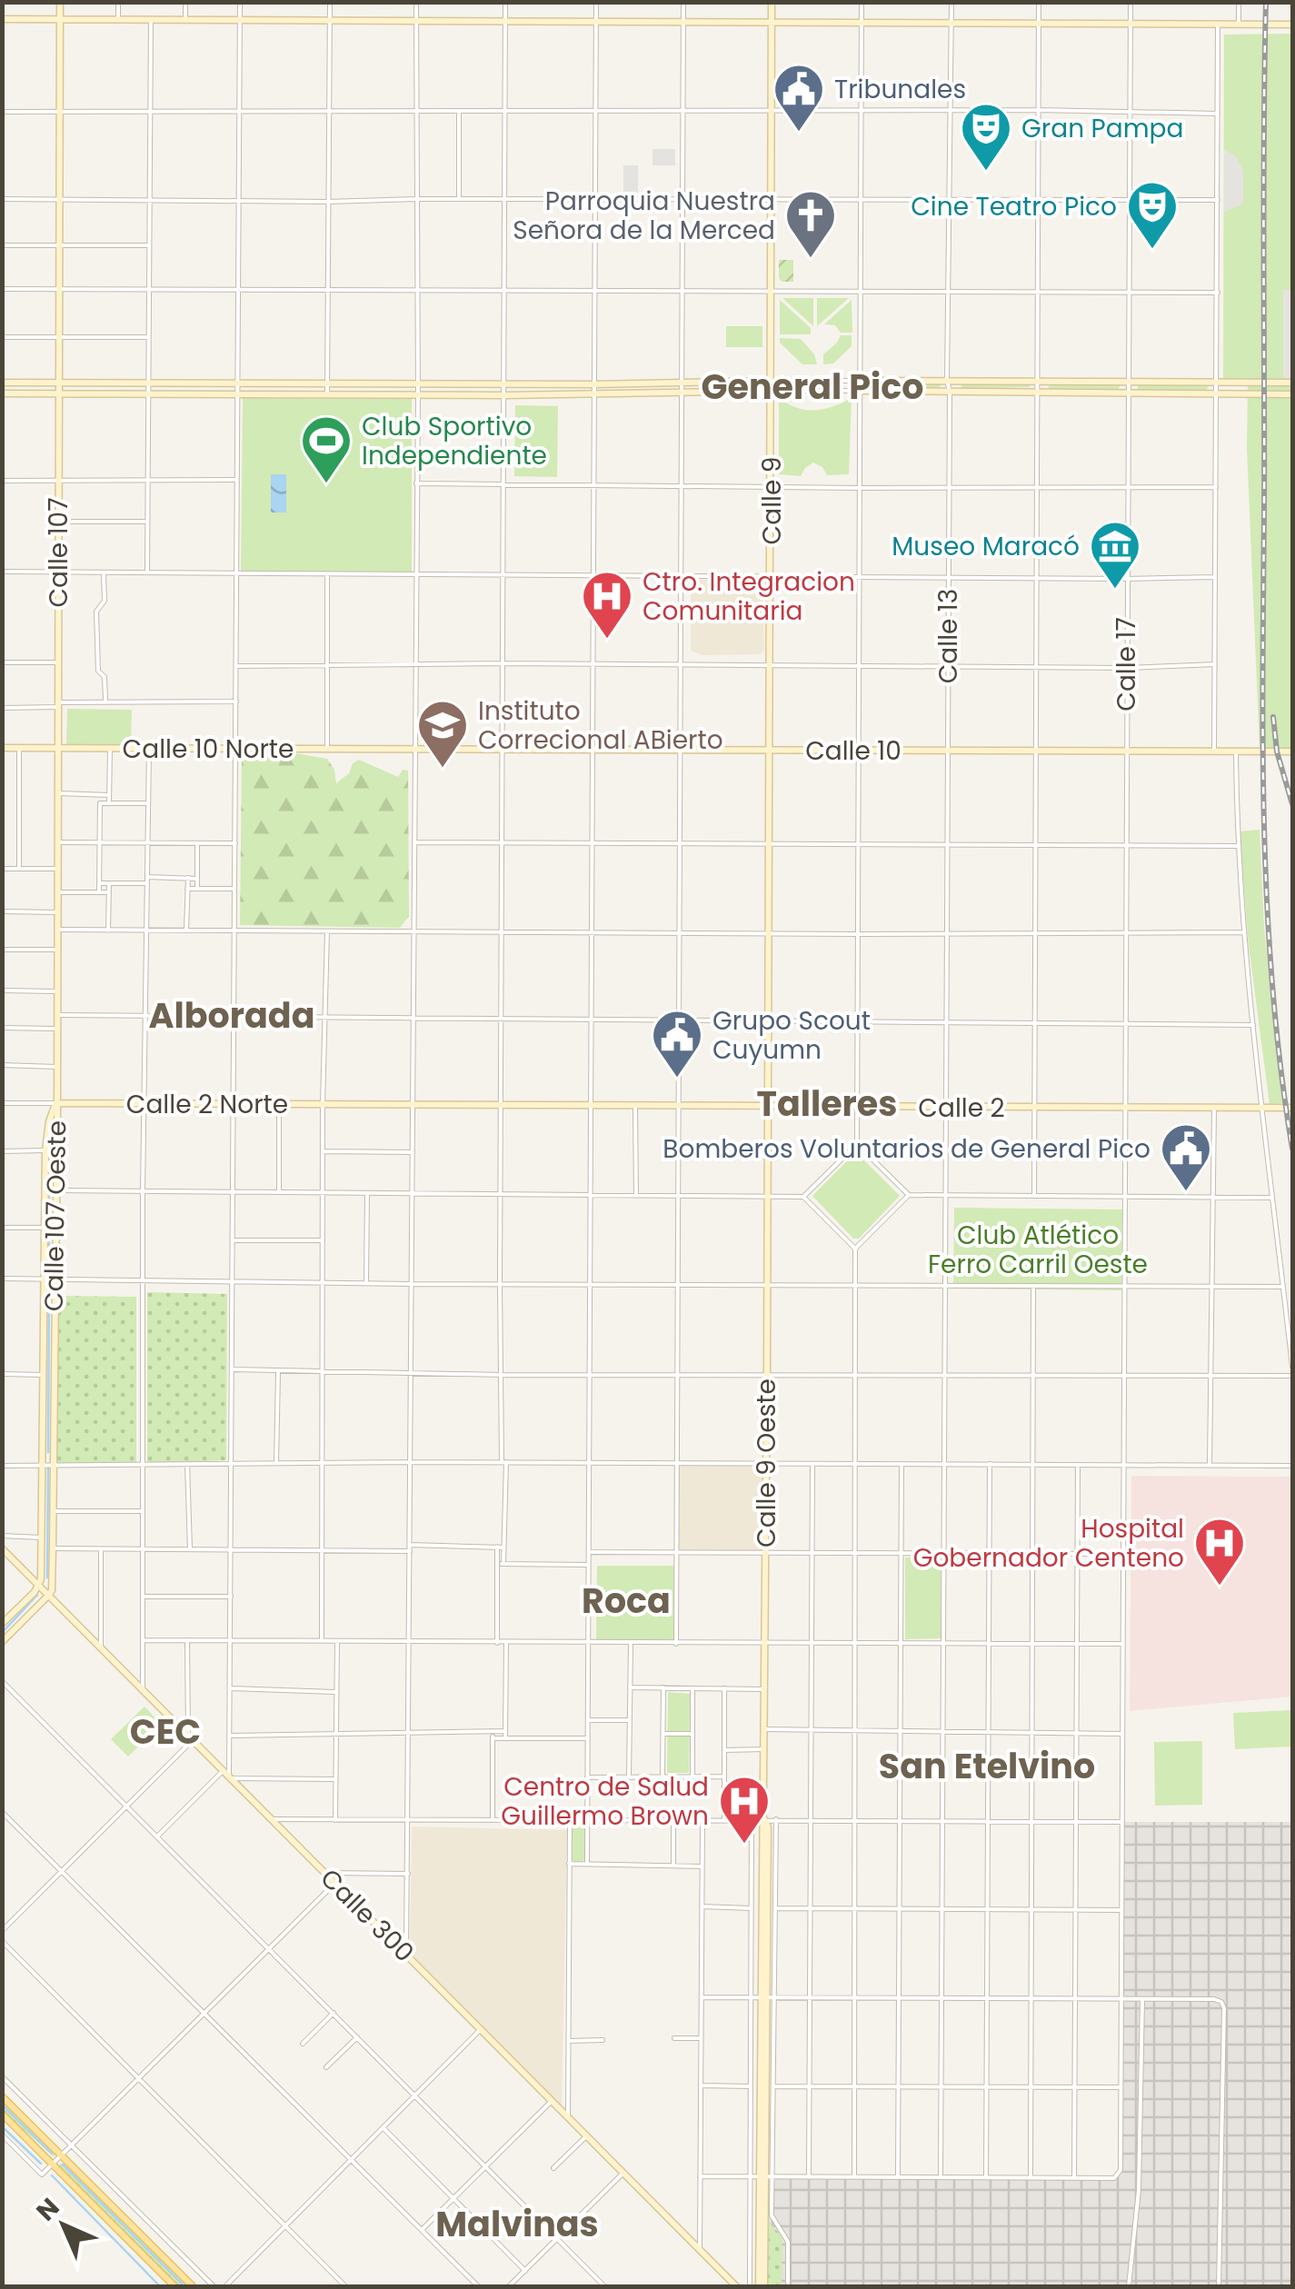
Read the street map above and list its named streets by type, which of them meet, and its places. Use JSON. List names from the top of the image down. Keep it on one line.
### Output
{"streets":{"street":["Calle 9","Calle 107","Calle 13","Calle 17","Calle 10 Norte","Calle 10","Calle 2 Norte","Calle 2","Calle 107 Oeste","Calle 9 Oeste","Calle 300"]},"crossings":[["Calle 9","Calle 10"],["Calle 9","Calle 2"],["Calle 9","Calle 9 Oeste"],["Calle 107","Calle 10 Norte"],["Calle 107","Calle 2 Norte"],["Calle 107","Calle 107 Oeste"],["Calle 13","Calle 10"],["Calle 13","Calle 2"],["Calle 17","Calle 10"],["Calle 17","Calle 2"],["Calle 10 Norte","Calle 10"],["Calle 2 Norte","Calle 2"],["Calle 2 Norte","Calle 107 Oeste"],["Calle 2","Calle 9 Oeste"],["Calle 107 Oeste","Calle 300"]],"districts":["General Pico","Alborada","Talleres","Roca","CEC","San Etelvino","Malvinas"],"parks":["Club Atlético Ferro Carril Oeste"],"places":{"public building":["Tribunales","Grupo Scout Cuyumn","Bomberos Voluntarios de General Pico"],"theatre":["Gran Pampa","Cine Teatro Pico"],"church":["Parroquia Nuestra Señora de la Merced"],"sports":["Club Sportivo Independiente"],"museum":["Museo Maracó"],"hospital":["Ctro. Integracion Comunitaria","Hospital Gobernador Centeno","Centro de Salud Guillermo Brown"],"school or university":["Instituto Correcional ABierto"]},"north":"top left"}
